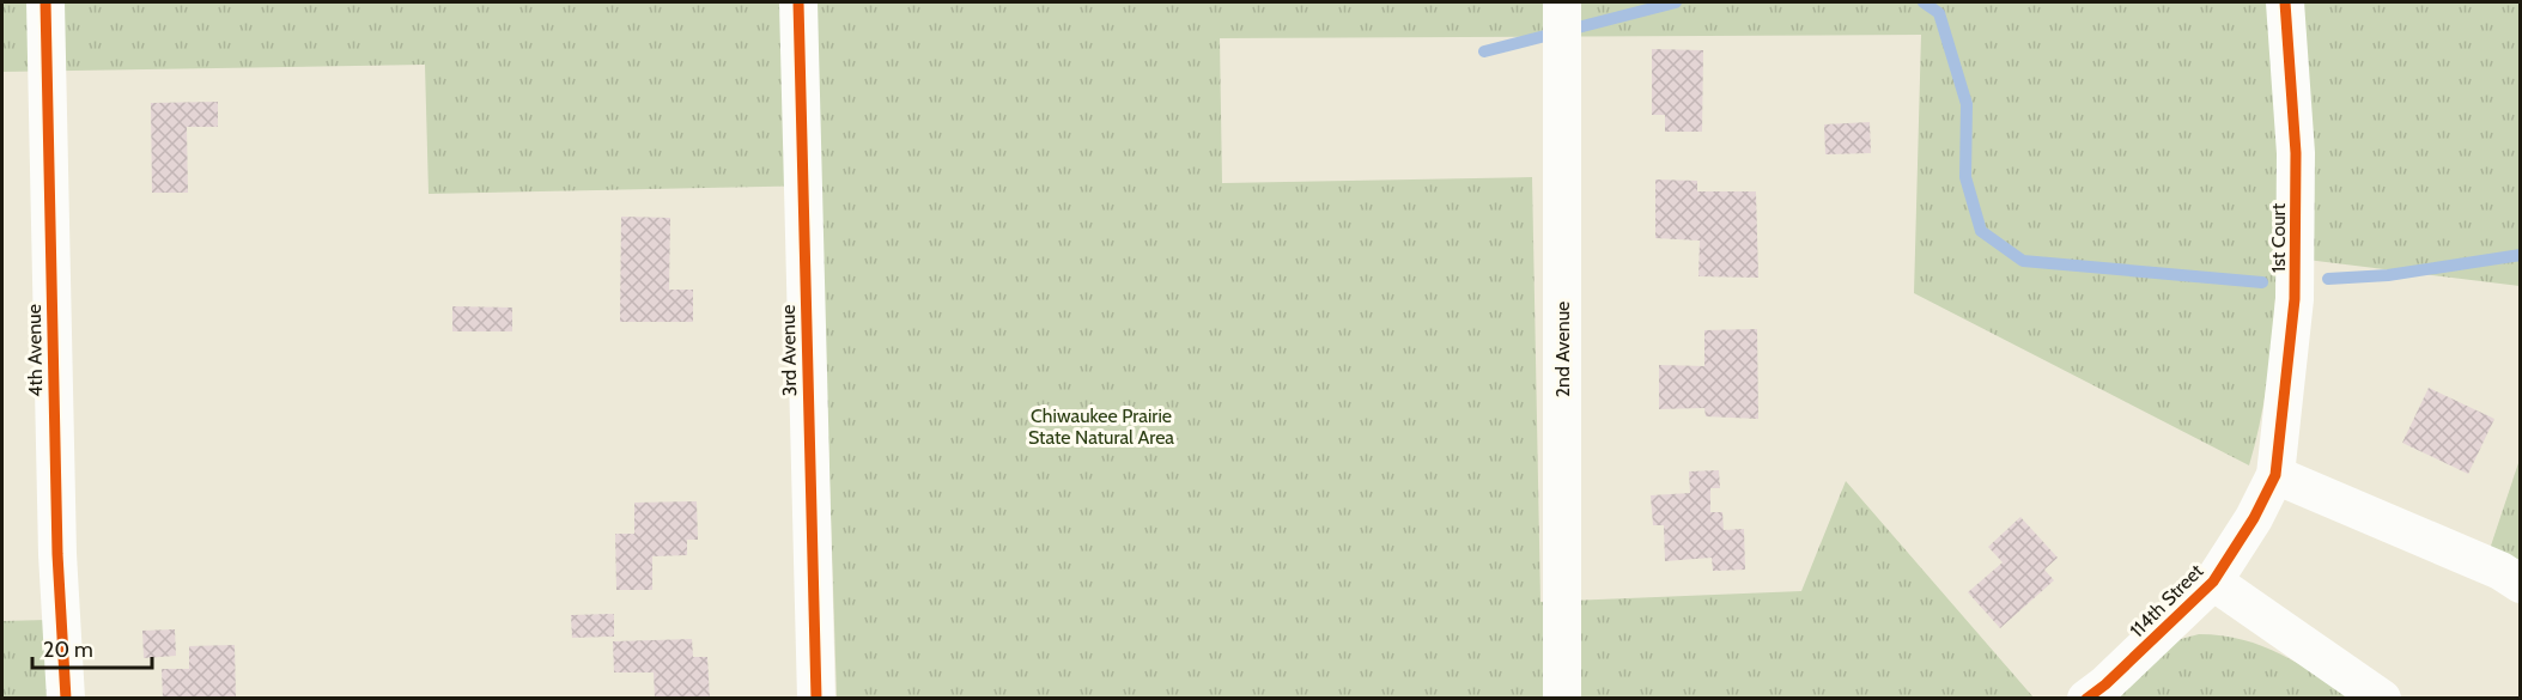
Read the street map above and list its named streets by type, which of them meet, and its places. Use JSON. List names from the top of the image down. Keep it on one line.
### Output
{"streets":{"street":["1st Court","2nd Avenue","4th Avenue","3rd Avenue","114th Street"]},"crossings":[["1st Court","114th Street"]],"parks":["Chiwaukee Prairie State Natural Area"],"scale_bar":"20 m"}
